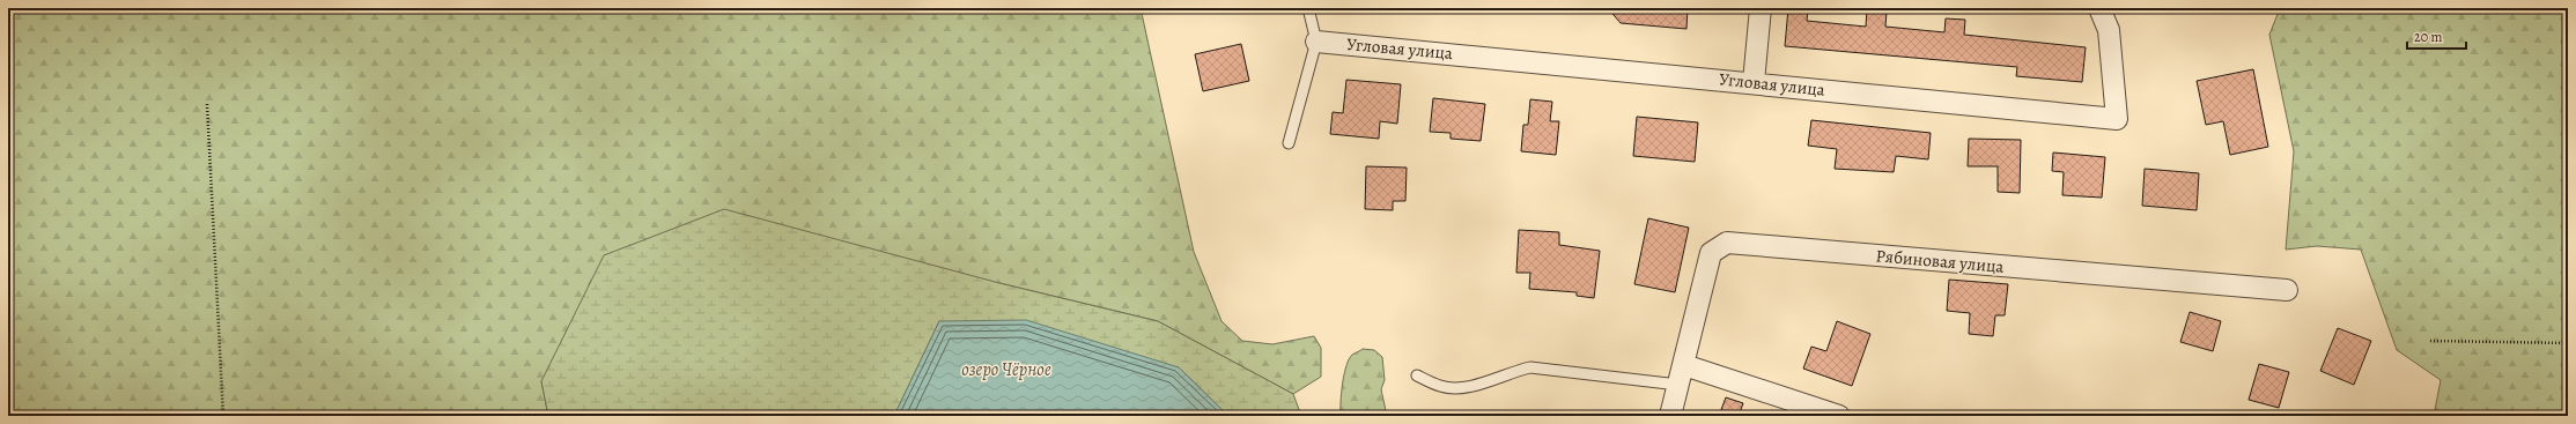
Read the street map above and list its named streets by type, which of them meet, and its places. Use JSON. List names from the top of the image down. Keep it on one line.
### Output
{"streets":{"street":["Угловая улица","Рябиновая улица"]},"water":["озеро Чёрное"],"scale_bar":"20 m"}
